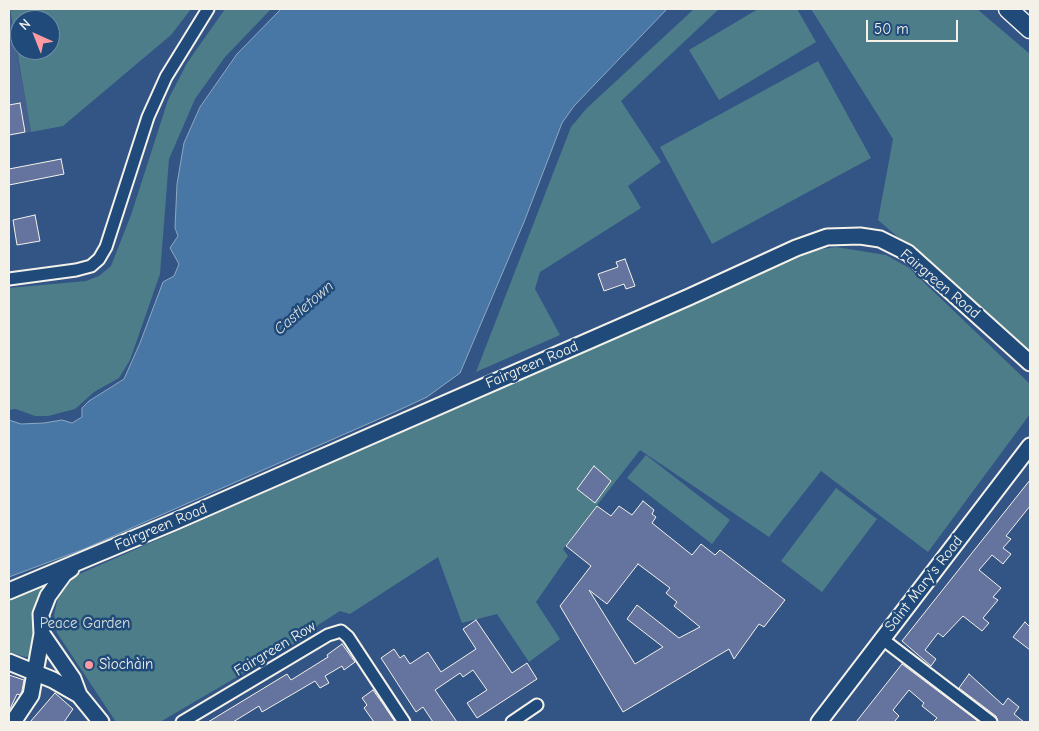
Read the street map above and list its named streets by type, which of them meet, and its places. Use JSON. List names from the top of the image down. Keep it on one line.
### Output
{"streets":{"main road":["Fairgreen Road","Saint Mary's Road"],"street":["Fairgreen Row"]},"water":["Castletown"],"parks":["Peace Garden"],"places":["Sìochàin"],"scale_bar":"50 m","north":"top left"}
